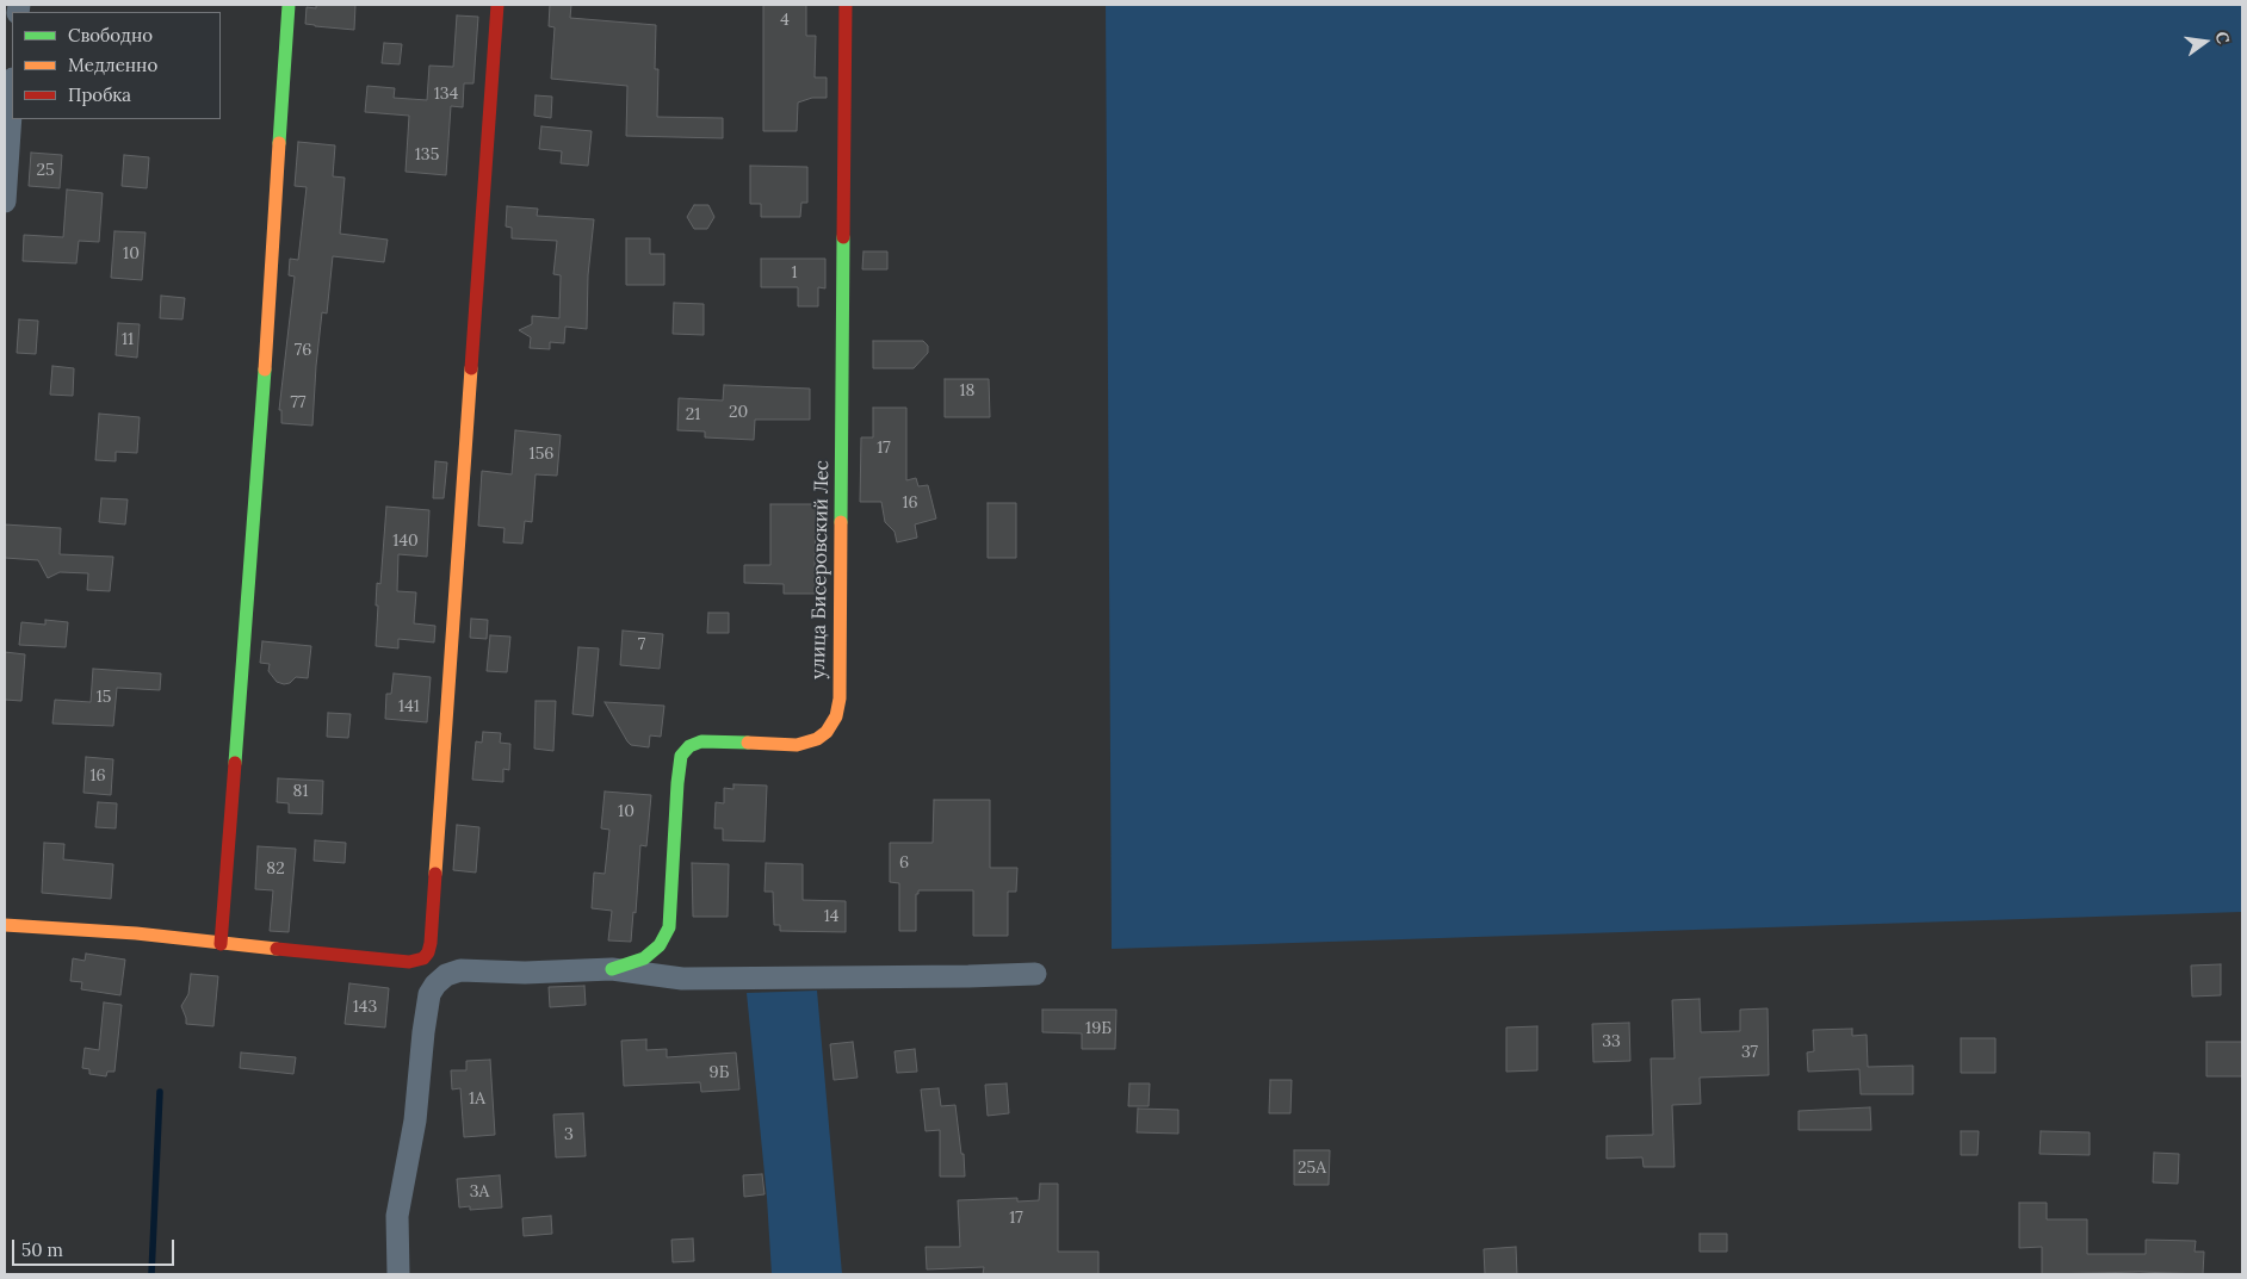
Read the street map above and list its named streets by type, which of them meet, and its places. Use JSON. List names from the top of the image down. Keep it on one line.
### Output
{"streets":{"street":["улица Бисеровский Лес"]},"house_numbers":["4","134","135","25","10","1","11","76","18","77","20","21","17","156","16","140","7","15","141","16","81","10","6","82","14","143","19Б","33","37","9Б","1А","3","25А","3А","17"],"legend":["Свободно","Медленно","Пробка"],"scale_bar":"50 m","north":"right"}
